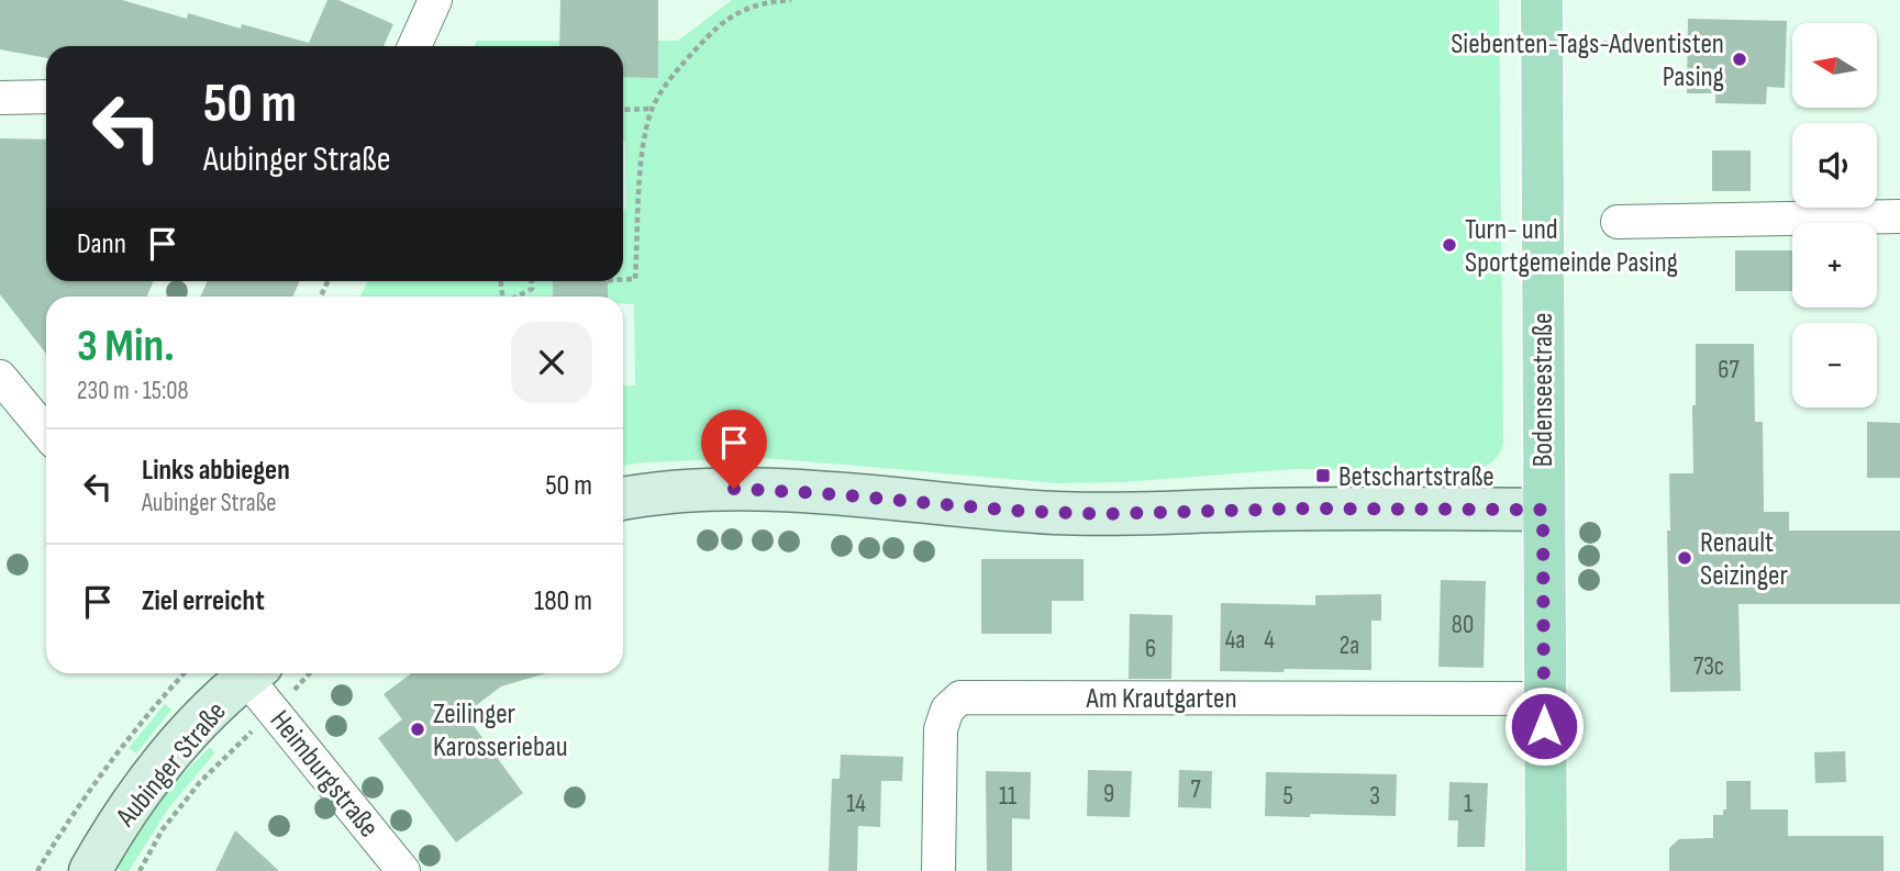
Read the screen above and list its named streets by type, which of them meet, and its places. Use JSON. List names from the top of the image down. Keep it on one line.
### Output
{"streets":{"main road":["Bodenseestraße","Aubinger Straße"],"street":["Am Krautgarten","Heimburgstraße"]},"crossings":[["Bodenseestraße","Am Krautgarten"]],"places":{"other":["Siebenten-Tags-Adventisten Pasing","Turn- und Sportgemeinde Pasing","Renault Seizinger","Zeilinger Karosseriebau"],"transit":["Betschartstraße"]},"house_numbers":["67","80","4a","4","2a","6","73c","7","9","11","5","3","14","1"],"north":"left","page":{"map_buttons":["+","−"],"turn":["50 m","Aubinger Straße"],"then":"Dann","heading":["3 Min.","230 m · 15:08"],"list":[{"name":"Links abbiegen","note":"Aubinger Straße","value":"50 m"},{"name":"Ziel erreicht","value":"180 m"}]}}
